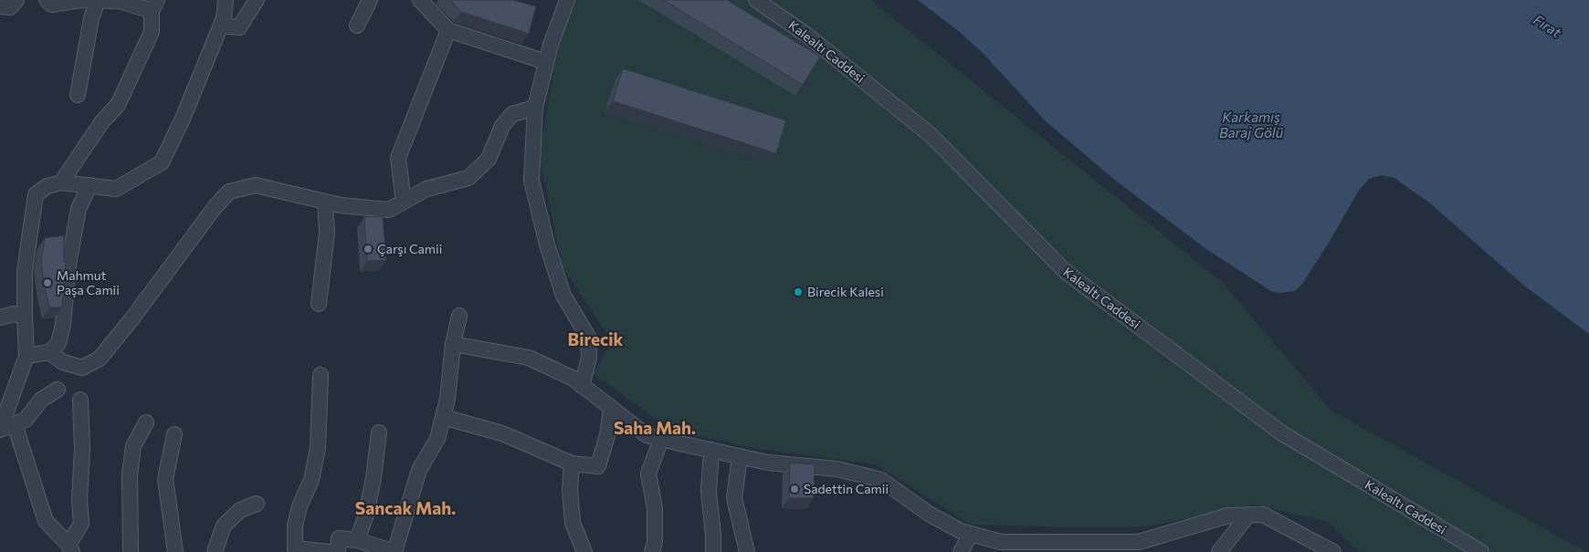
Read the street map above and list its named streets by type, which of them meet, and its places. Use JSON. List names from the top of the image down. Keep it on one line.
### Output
{"streets":{"street":["Kalealtı Caddesi"]},"districts":["Birecik","Saha Mah.","Sancak Mah."],"water":["Fırat","Karkamış Baraj Gölü"],"places":["Çarşı Camii","Mahmut Paşa Camii","Birecik Kalesi","Sadettin Camii"]}
